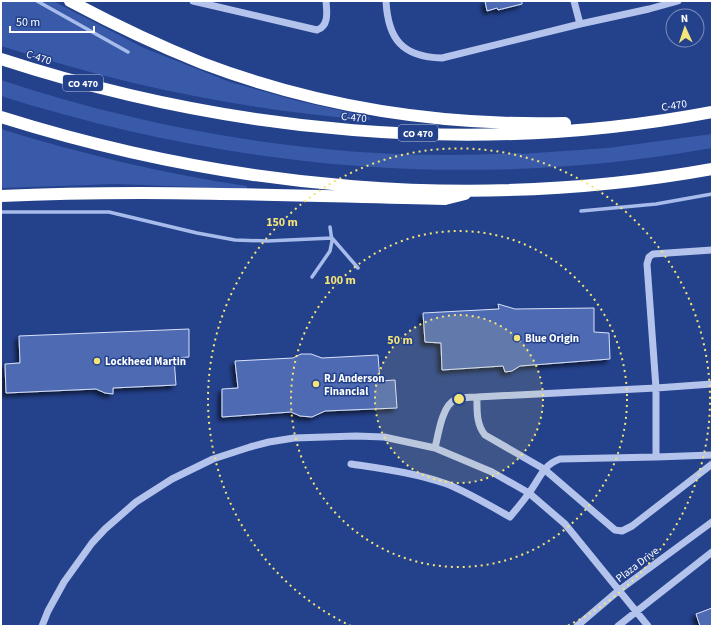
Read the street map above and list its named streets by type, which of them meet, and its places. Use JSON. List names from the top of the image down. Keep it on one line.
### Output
{"streets":{"highway":["C-470","CO 470"],"street":["Plaza Drive"]},"places":["Blue Origin","Lockheed Martin","RJ Anderson Financial"],"scale_bar":"50 m","north":"top","rings":["150 m","100 m","50 m"]}
